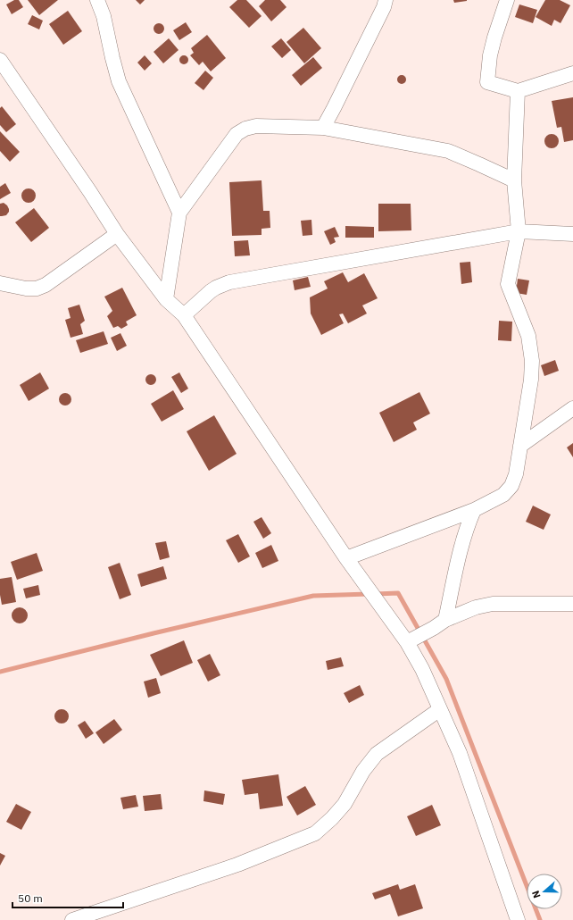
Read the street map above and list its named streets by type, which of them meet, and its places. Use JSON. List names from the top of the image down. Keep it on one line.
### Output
{"scale_bar":"50 m","north":"left"}
